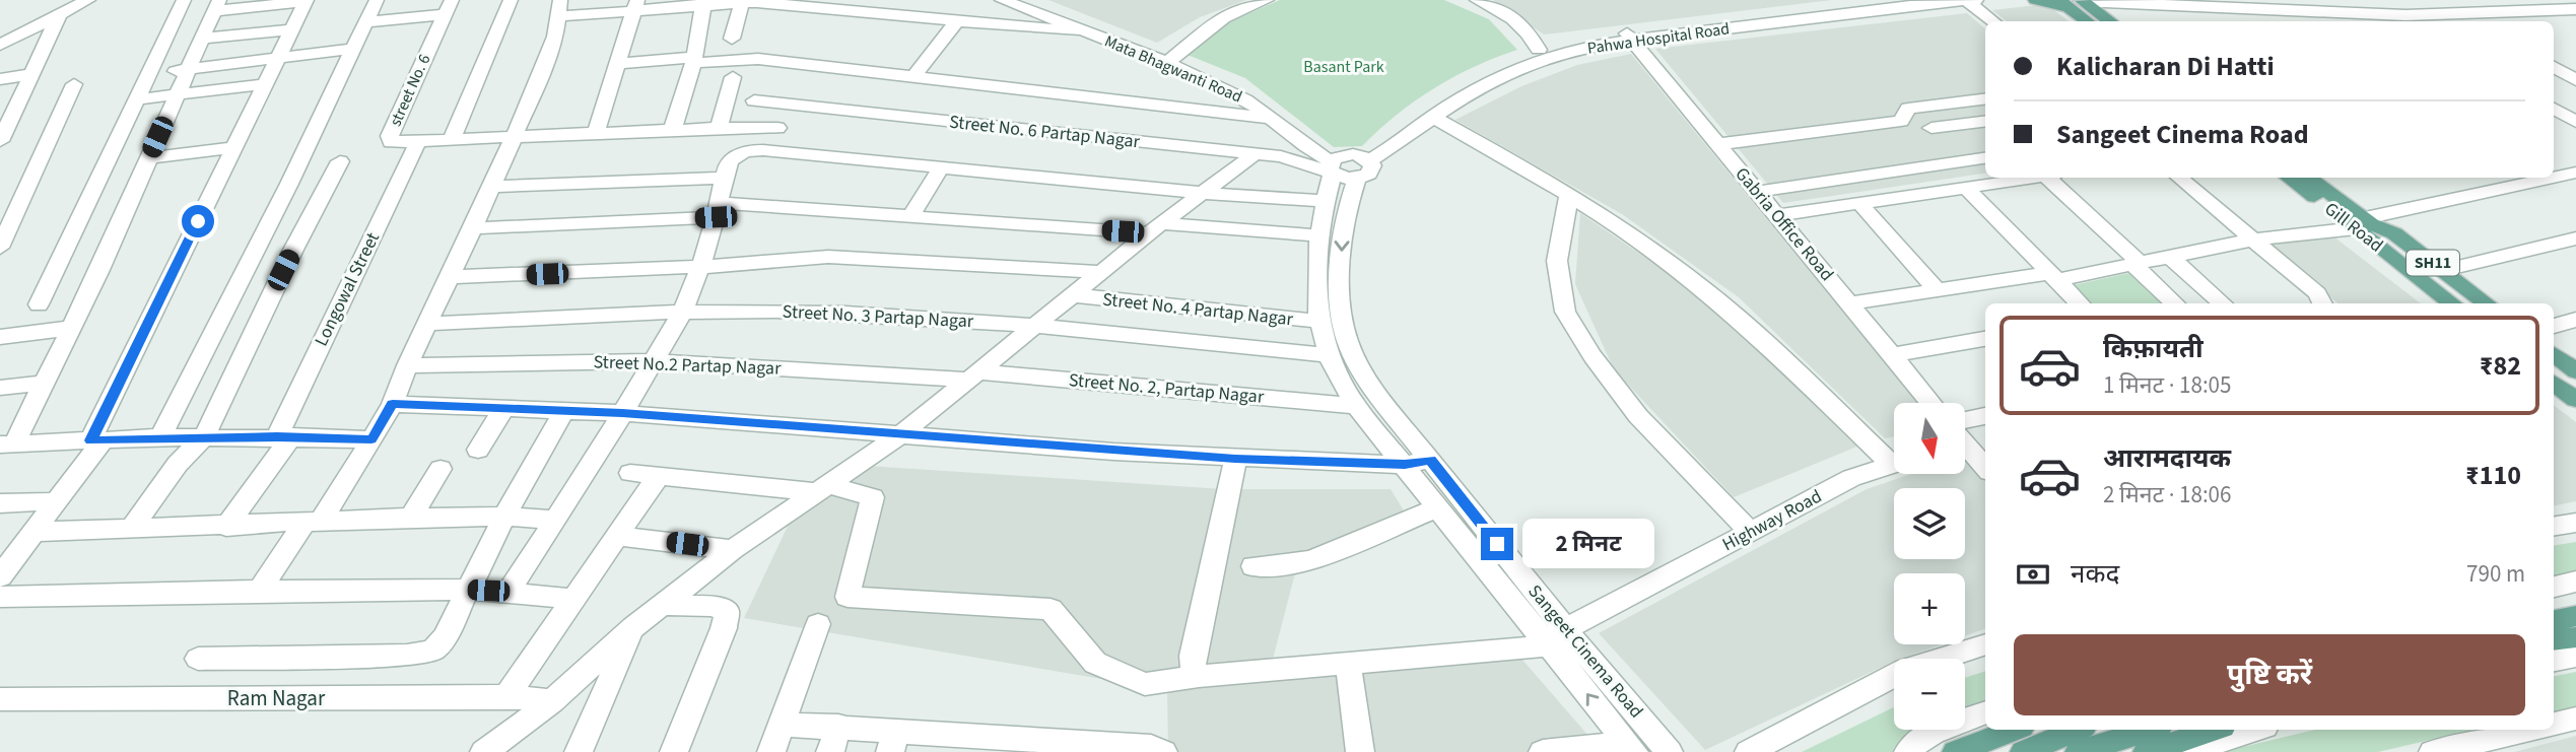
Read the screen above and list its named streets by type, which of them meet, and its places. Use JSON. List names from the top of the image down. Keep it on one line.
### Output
{"streets":{"main road":["Gill Road","SH11"],"street":["Pahwa Hospital Road","Mata Bhagwanti Road","street No. 6","Street No. 6 Partap Nagar","Gabria Office Road","Longowal Street","Street No. 4 Partap Nagar","Street No. 3 Partap Nagar","Street No.2 Partap Nagar","Street No. 2, Partap Nagar","Highway Road","Sangeet Cinema Road","Ram Nagar"]},"crossings":[["Pahwa Hospital Road","Gabria Office Road"],["Pahwa Hospital Road","Sangeet Cinema Road"],["Mata Bhagwanti Road","Street No. 6 Partap Nagar"],["Mata Bhagwanti Road","Sangeet Cinema Road"],["street No. 6","Longowal Street"],["Street No. 6 Partap Nagar","Sangeet Cinema Road"],["Street No. 4 Partap Nagar","Sangeet Cinema Road"],["Street No. 3 Partap Nagar","Sangeet Cinema Road"],["Street No.2 Partap Nagar","Street No. 2, Partap Nagar"],["Street No. 2, Partap Nagar","Sangeet Cinema Road"],["Highway Road","Sangeet Cinema Road"]],"parks":["Basant Park"],"north":"bottom","page":{"banner":["Kalicharan Di Hatti","Sangeet Cinema Road"],"list":[{"name":"किफ़ायती","note":"1 मिनट · 18:05","value":"₹82"},{"name":"आरामदायक","note":"2 मिनट · 18:06","value":"₹110"}],"map_buttons":["+","−"],"bubble":"2 मिनट","pay":["नकद","790 m"],"buttons":"पुष्टि करें"}}
